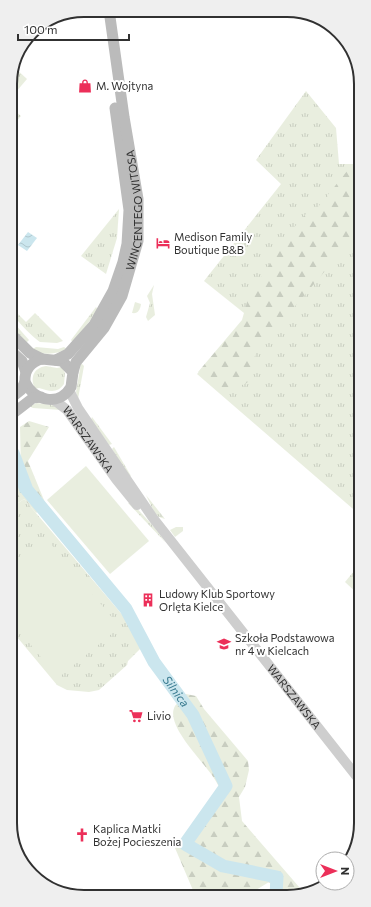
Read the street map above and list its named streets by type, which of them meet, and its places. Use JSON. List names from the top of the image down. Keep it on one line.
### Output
{"streets":{"main road":["WINCENTEGO WITOSA"],"street":["WARSZAWSKA"]},"crossings":[["WINCENTEGO WITOSA","WARSZAWSKA"]],"water":["Silnica"],"places":{"shop":["M. Wojtyna"],"hotel":["Medison Family Boutique B&B"],"building":["Ludowy Klub Sportowy Orlęta Kielce"],"school or university":["Szkoła Podstawowa nr 4 w Kielcach"],"supermarket":["Livio"],"church":["Kaplica Matki Bożej Pocieszenia"]},"scale_bar":"100 m","north":"right"}
